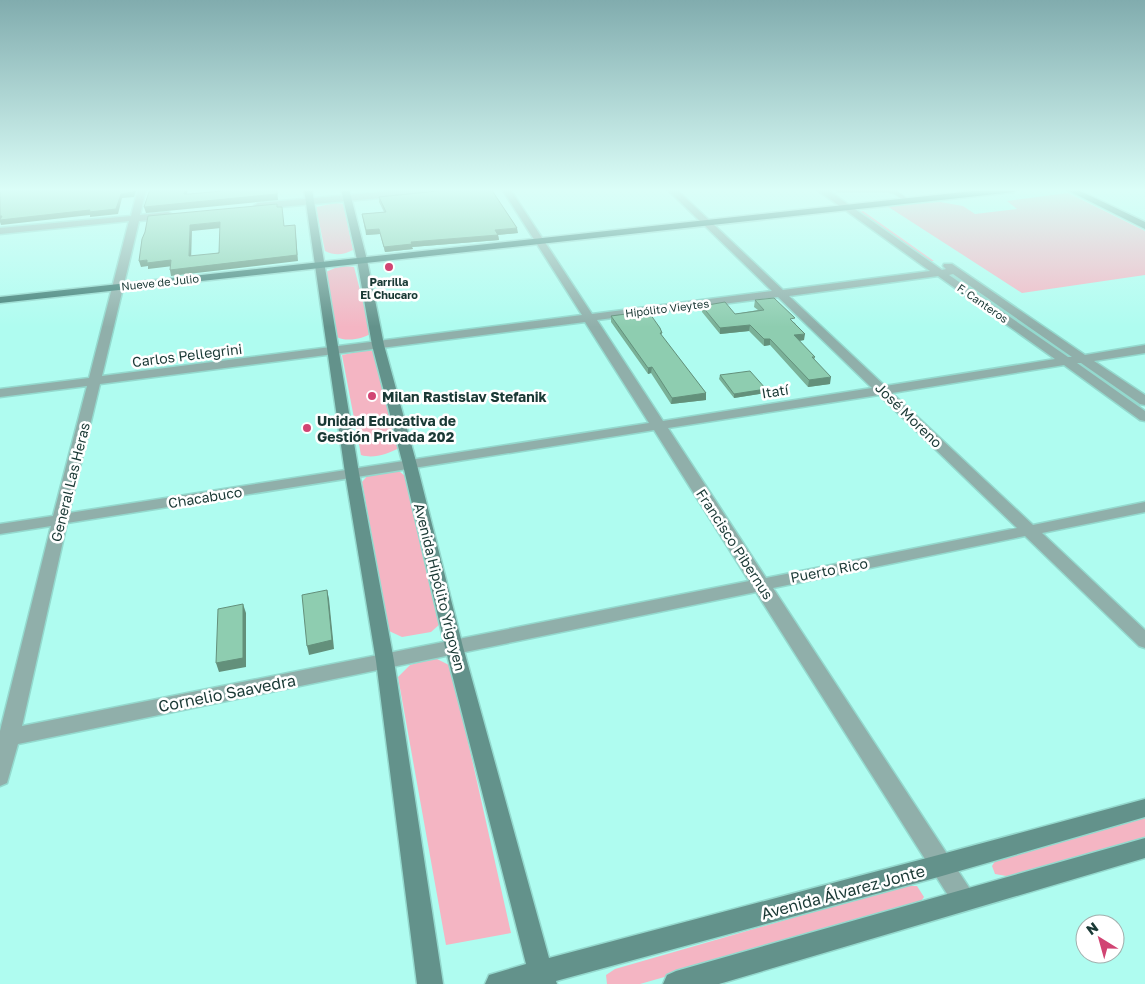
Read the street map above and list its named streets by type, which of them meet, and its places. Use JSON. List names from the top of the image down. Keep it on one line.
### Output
{"streets":{"main road":["Nueve de Julio","Avenida Hipólito Yrigoyen","Avenida Álvarez Jonte"],"street":["F. Canteros","Hipólito Vieytes","Carlos Pellegrini","Itatí","José Moreno","General Las Heras","Chacabuco","Francisco Pibernus","Puerto Rico","Cornelio Saavedra"]},"crossings":[["Nueve de Julio","General Las Heras"],["Nueve de Julio","Francisco Pibernus"],["Nueve de Julio","Avenida Hipólito Yrigoyen"],["F. Canteros","Hipólito Vieytes"],["F. Canteros","Itatí"],["Hipólito Vieytes","Carlos Pellegrini"],["Hipólito Vieytes","José Moreno"],["Hipólito Vieytes","Francisco Pibernus"],["Hipólito Vieytes","Avenida Hipólito Yrigoyen"],["Carlos Pellegrini","General Las Heras"],["Carlos Pellegrini","Avenida Hipólito Yrigoyen"],["Itatí","José Moreno"],["Itatí","Chacabuco"],["Itatí","Francisco Pibernus"],["Itatí","Avenida Hipólito Yrigoyen"],["José Moreno","Puerto Rico"],["General Las Heras","Chacabuco"],["General Las Heras","Cornelio Saavedra"],["Chacabuco","Avenida Hipólito Yrigoyen"],["Francisco Pibernus","Puerto Rico"],["Francisco Pibernus","Avenida Álvarez Jonte"],["Puerto Rico","Avenida Hipólito Yrigoyen"],["Puerto Rico","Cornelio Saavedra"],["Avenida Hipólito Yrigoyen","Cornelio Saavedra"],["Avenida Hipólito Yrigoyen","Avenida Álvarez Jonte"]],"places":["Parrilla El Chucaro","Milan Rastislav Stefanik","Unidad Educativa de Gestión Privada 202"],"north":"top left"}
